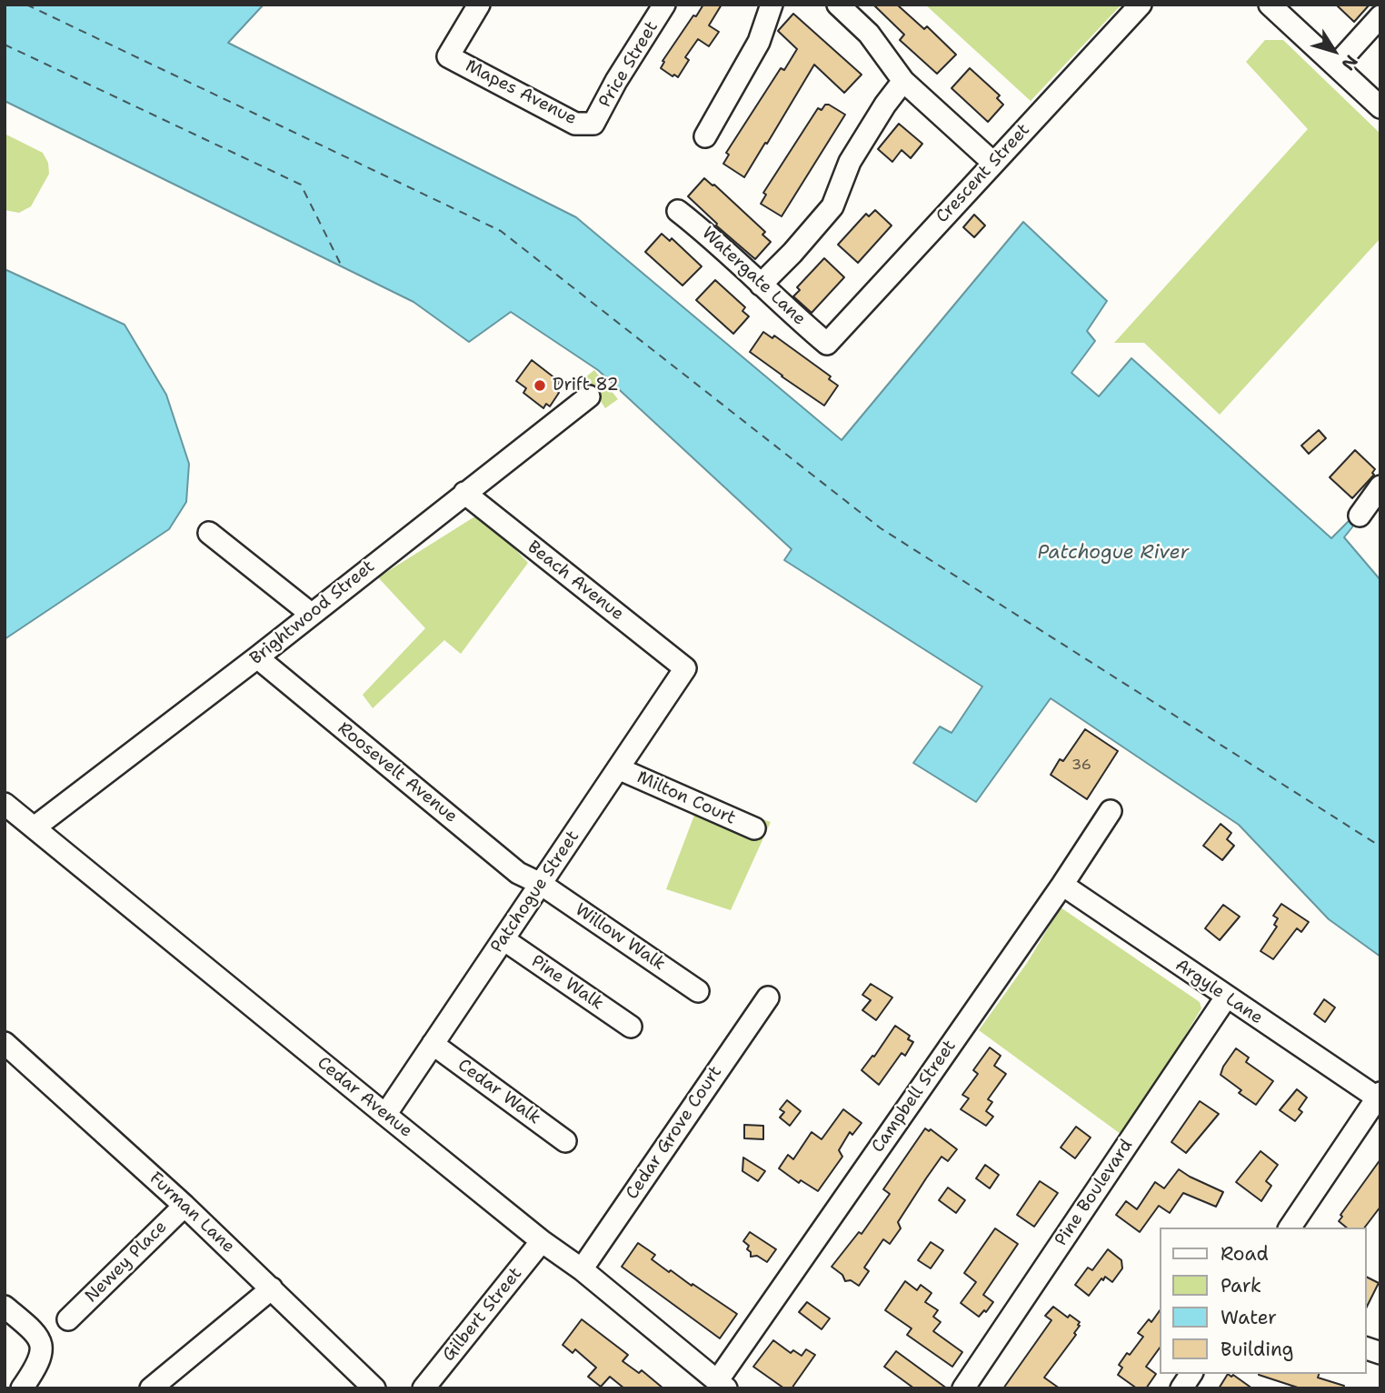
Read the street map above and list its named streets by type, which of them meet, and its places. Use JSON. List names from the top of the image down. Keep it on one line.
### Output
{"streets":{"street":["Price Street","Mapes Avenue","Crescent Street","Watergate Lane","Beach Avenue","Brightwood Street","Roosevelt Avenue","Milton Court","Patchogue Street","Willow Walk","Pine Walk","Argyle Lane","Cedar Walk","Campbell Street","Cedar Avenue","Cedar Grove Court","Pine Boulevard","Furman Lane","Newey Place","Gilbert Street"]},"crossings":[["Price Street","Mapes Avenue"],["Crescent Street","Watergate Lane"],["Beach Avenue","Brightwood Street"],["Beach Avenue","Patchogue Street"],["Brightwood Street","Roosevelt Avenue"],["Brightwood Street","Cedar Avenue"],["Roosevelt Avenue","Patchogue Street"],["Roosevelt Avenue","Willow Walk"],["Milton Court","Patchogue Street"],["Patchogue Street","Willow Walk"],["Patchogue Street","Pine Walk"],["Patchogue Street","Cedar Walk"],["Patchogue Street","Cedar Avenue"],["Argyle Lane","Campbell Street"],["Argyle Lane","Pine Boulevard"],["Campbell Street","Cedar Avenue"],["Cedar Avenue","Cedar Grove Court"],["Cedar Avenue","Gilbert Street"],["Furman Lane","Newey Place"]],"water":["Patchogue River"],"places":["Drift 82"],"house_numbers":["36"],"legend":["Road","Park","Water","Building"],"north":"bottom right"}
